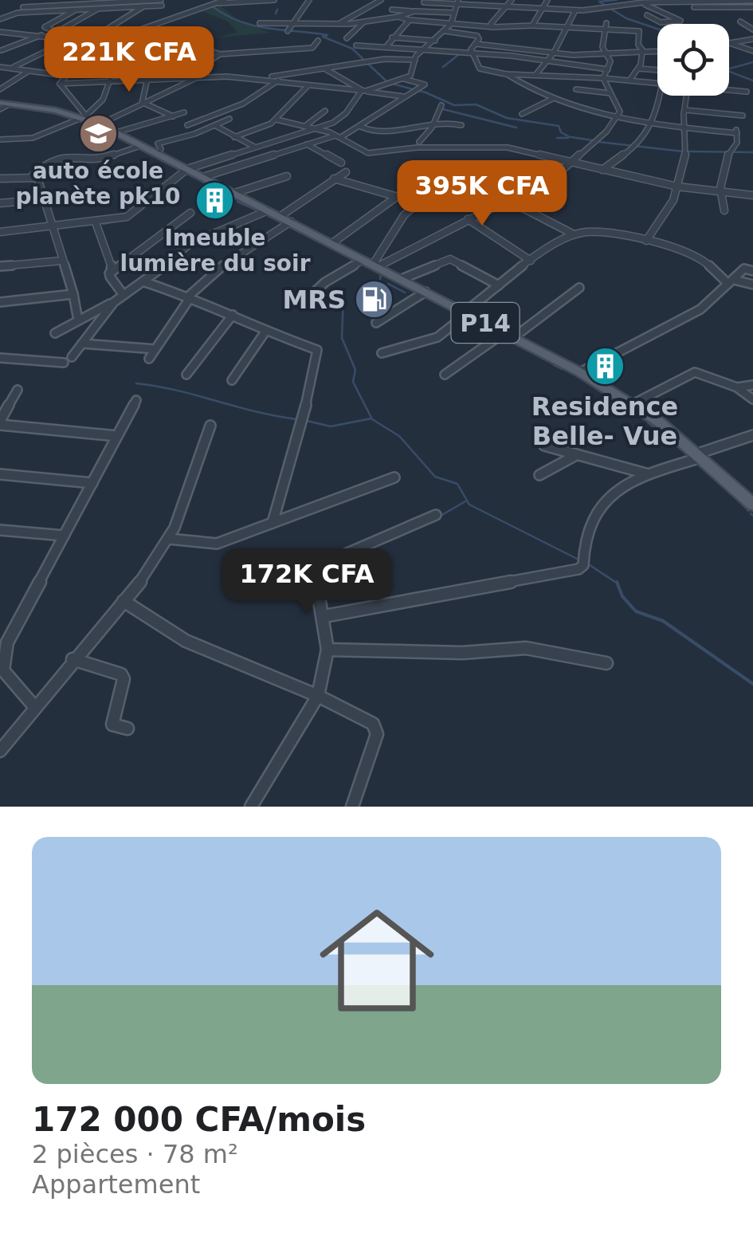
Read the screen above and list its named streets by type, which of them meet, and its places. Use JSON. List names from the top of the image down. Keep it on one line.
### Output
{"streets":{"main road":["P14"]},"places":{"school or university":["auto école planète pk10"],"building":["Imeuble lumière du soir","Residence Belle- Vue"],"fuel station":["MRS"]},"page":{"price":["221K CFA","395K CFA","172K CFA"],"list":[{"name":"172 000 CFA/mois","note":"2 pièces · 78 m² · Appartement"}]}}
